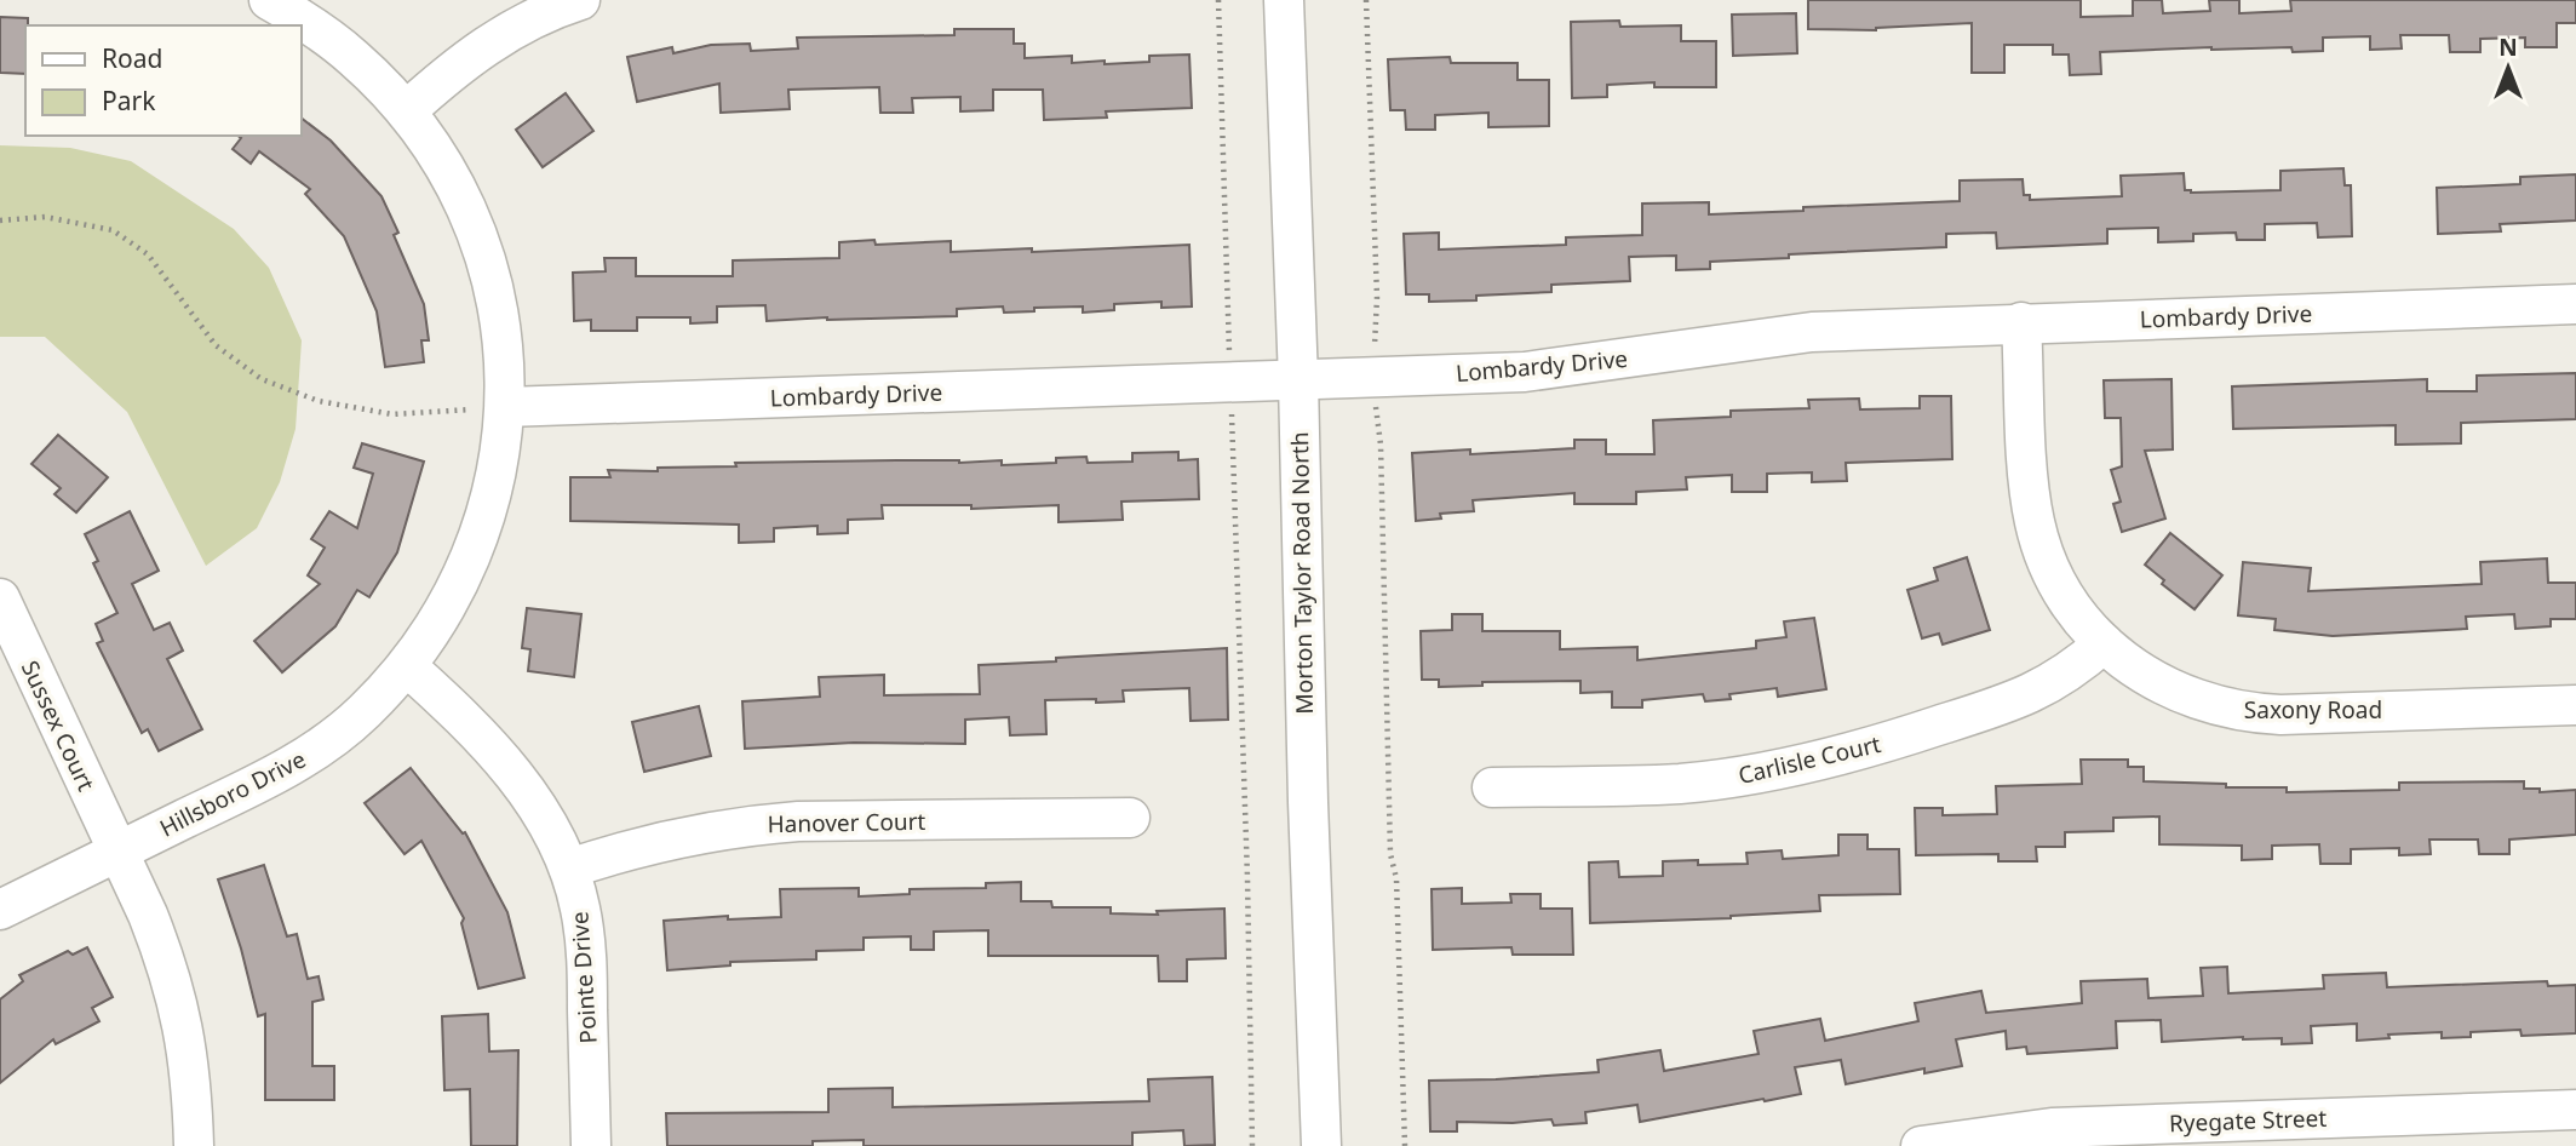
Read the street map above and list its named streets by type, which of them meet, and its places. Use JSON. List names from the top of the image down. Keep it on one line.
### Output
{"streets":{"street":["Lombardy Drive","Morton Taylor Road North","Saxony Road","Sussex Court","Carlisle Court","Hillsboro Drive","Hanover Court","Pointe Drive","Ryegate Street"]},"crossings":[["Lombardy Drive","Morton Taylor Road North"],["Lombardy Drive","Saxony Road"],["Lombardy Drive","Hillsboro Drive"],["Saxony Road","Carlisle Court"],["Sussex Court","Hillsboro Drive"],["Hillsboro Drive","Pointe Drive"],["Hanover Court","Pointe Drive"]],"legend":["Road","Park"],"north":"top"}
